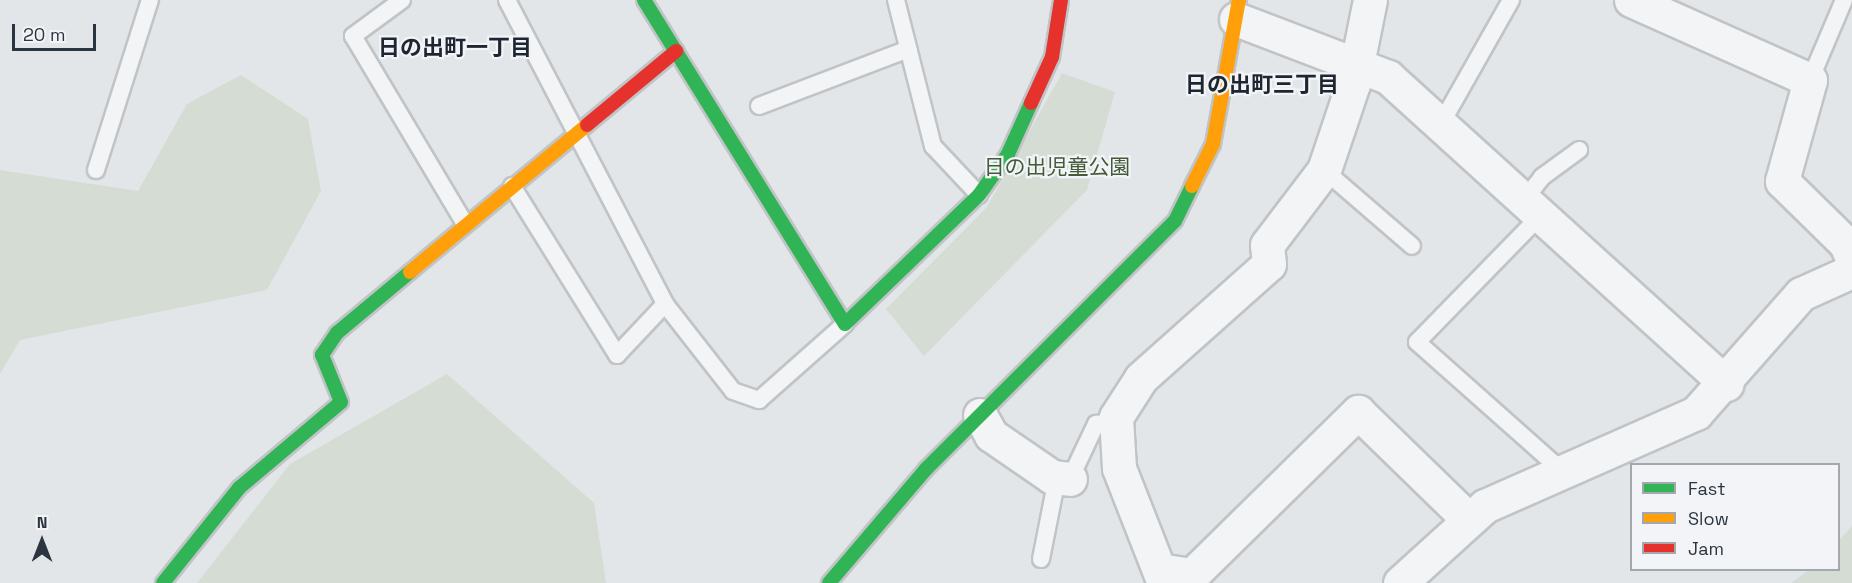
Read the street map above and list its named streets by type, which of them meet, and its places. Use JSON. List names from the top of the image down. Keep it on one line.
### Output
{"districts":["日の出町一丁目","日の出町三丁目"],"parks":["日の出児童公園"],"legend":["Fast","Slow","Jam"],"scale_bar":"20 m","north":"top"}
